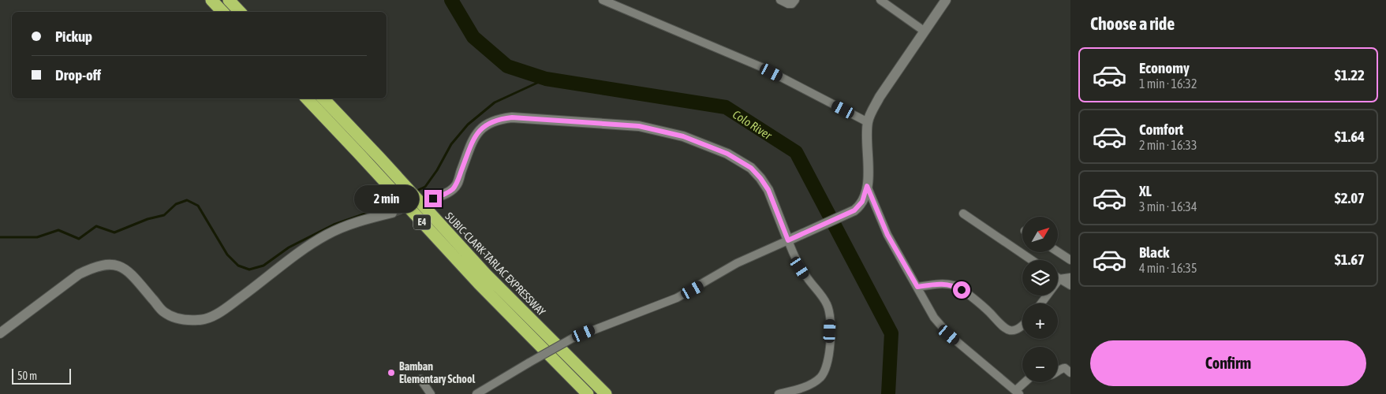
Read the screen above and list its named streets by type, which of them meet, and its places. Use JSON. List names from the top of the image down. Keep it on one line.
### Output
{"streets":{"highway":["E4","SUBIC-CLARK-TARLAC EXPRESSWAY"]},"water":["Colo River"],"places":["Bamban Elementary School"],"scale_bar":"50 m","north":"top right","page":{"heading":"Choose a ride","banner":["Pickup","Drop-off"],"list":[{"name":"Economy","note":"1 min · 16:32","value":"$1.22"},{"name":"Comfort","note":"2 min · 16:33","value":"$1.64"},{"name":"XL","note":"3 min · 16:34","value":"$2.07"},{"name":"Black","note":"4 min · 16:35","value":"$1.67"}],"bubble":"2 min","map_buttons":["+","−"],"buttons":"Confirm","scale":"50 m"}}
